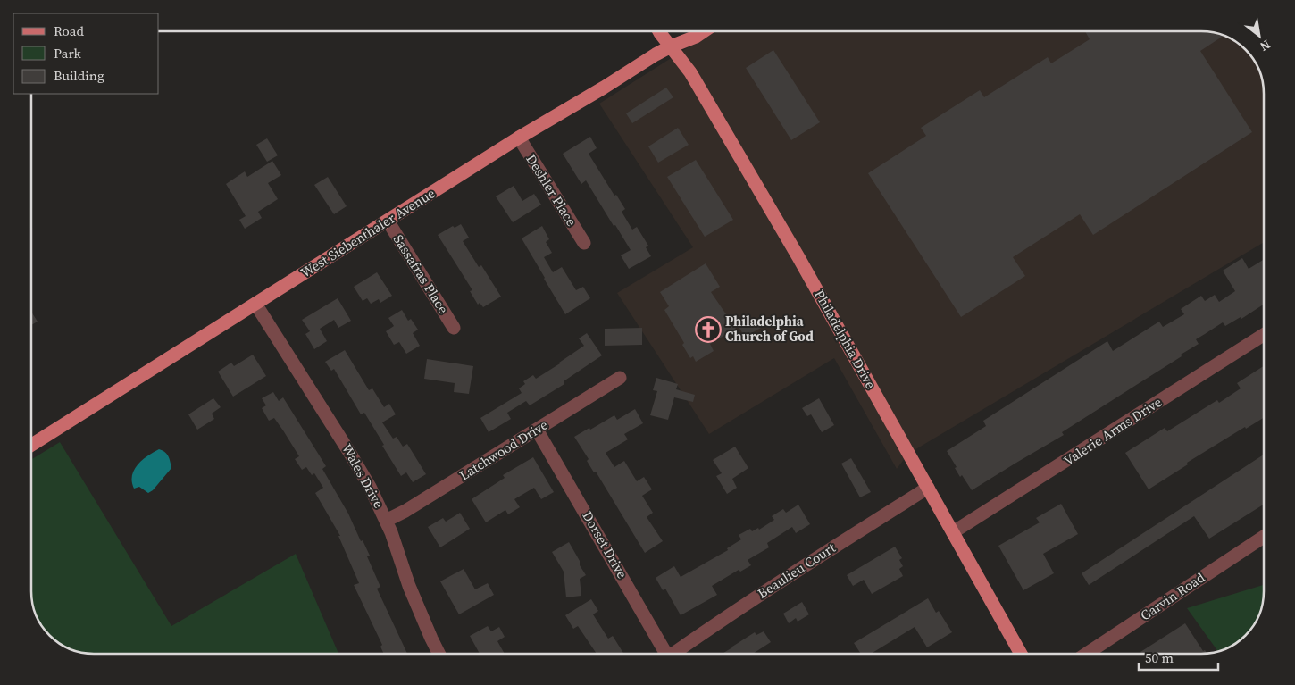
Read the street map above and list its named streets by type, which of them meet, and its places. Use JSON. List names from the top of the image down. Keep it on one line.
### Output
{"streets":{"main road":["West Siebenthaler Avenue","Philadelphia Drive"],"street":["Deshler Place","Sassafras Place","Valerie Arms Drive","Latchwood Drive","Wales Drive","Dorset Drive","Beaulieu Court","Garvin Road"]},"crossings":[["Deshler Place","West Siebenthaler Avenue"],["West Siebenthaler Avenue","Sassafras Place"],["West Siebenthaler Avenue","Philadelphia Drive"],["West Siebenthaler Avenue","Wales Drive"],["Philadelphia Drive","Valerie Arms Drive"],["Philadelphia Drive","Beaulieu Court"],["Latchwood Drive","Wales Drive"],["Latchwood Drive","Dorset Drive"]],"places":{"church":["Philadelphia Church of God"]},"legend":["Road","Park","Building"],"scale_bar":"50 m","north":"bottom right"}
